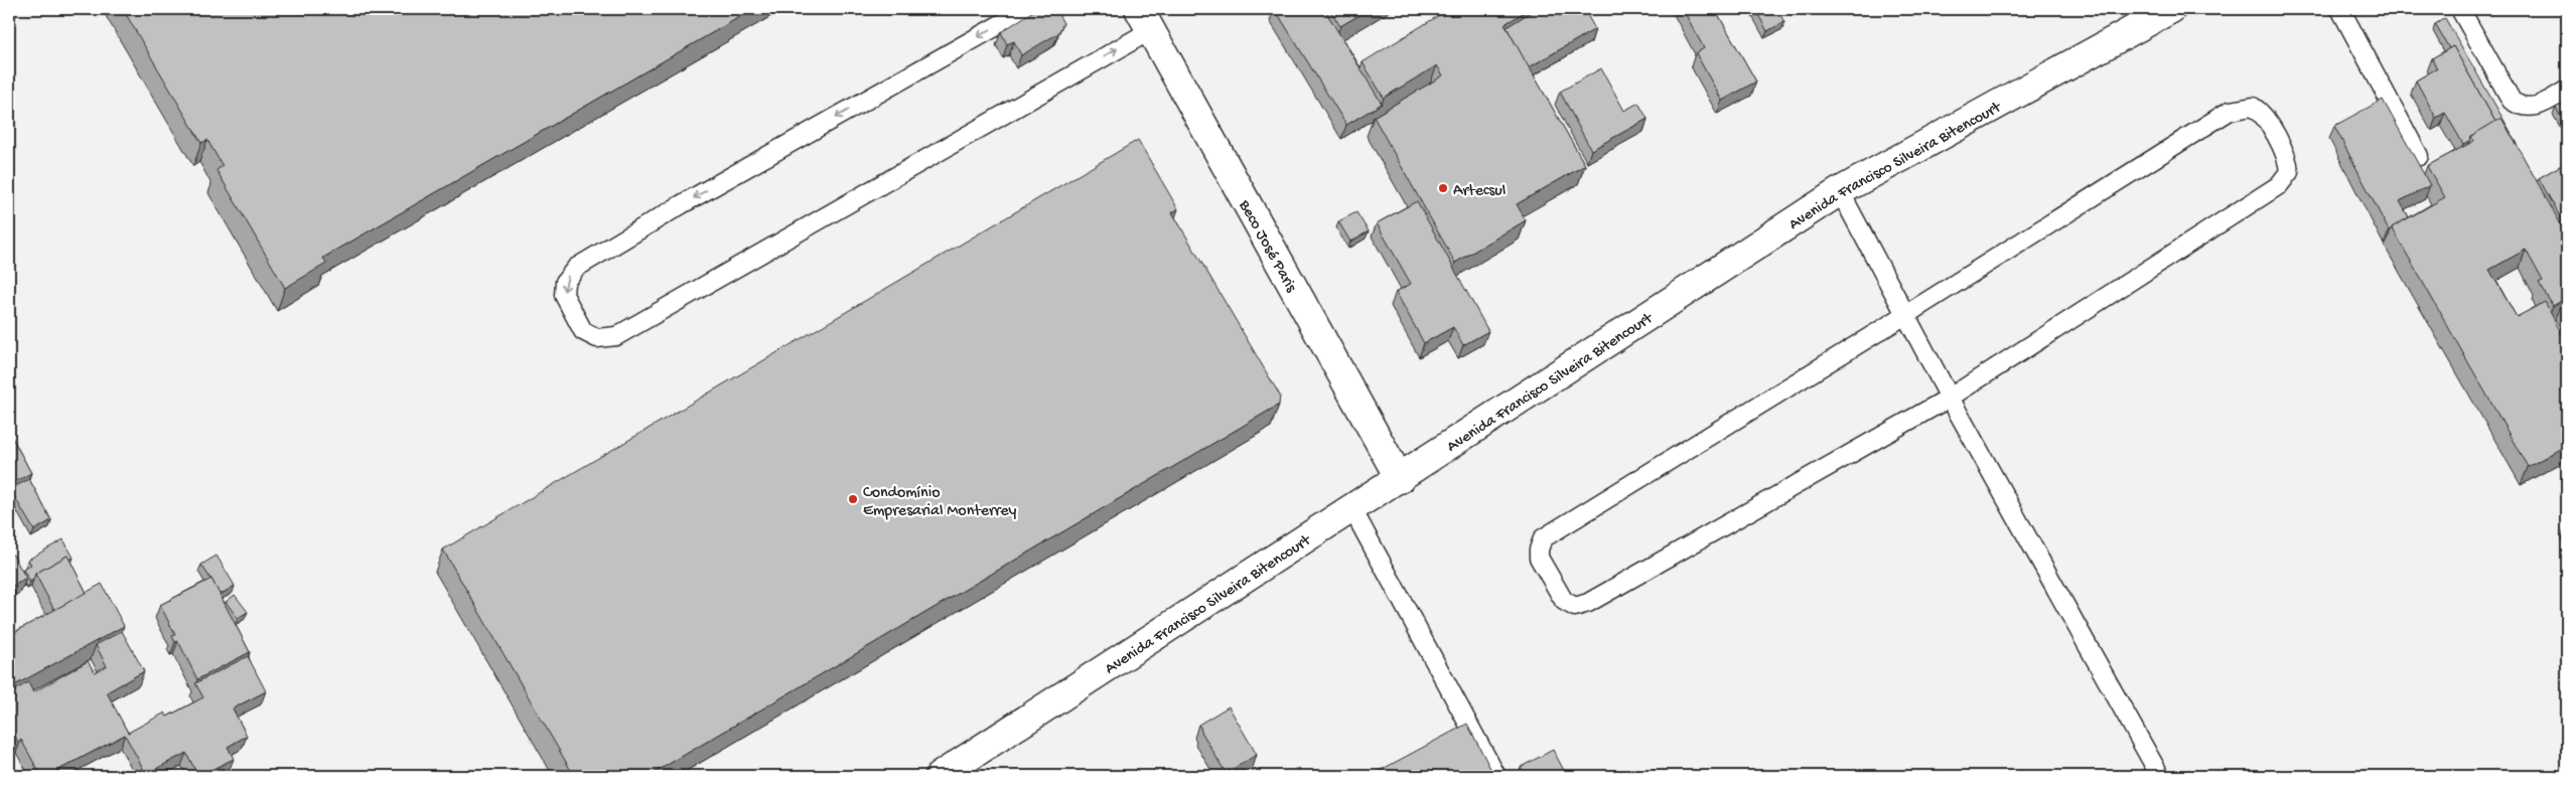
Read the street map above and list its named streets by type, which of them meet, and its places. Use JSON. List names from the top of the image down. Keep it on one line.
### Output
{"streets":{"main road":["Avenida Francisco Silveira Bitencourt","Beco José Paris"]},"crossings":[["Avenida Francisco Silveira Bitencourt","Beco José Paris"]],"places":["Artecsul","Condomínio Empresarial Monterrey"]}
